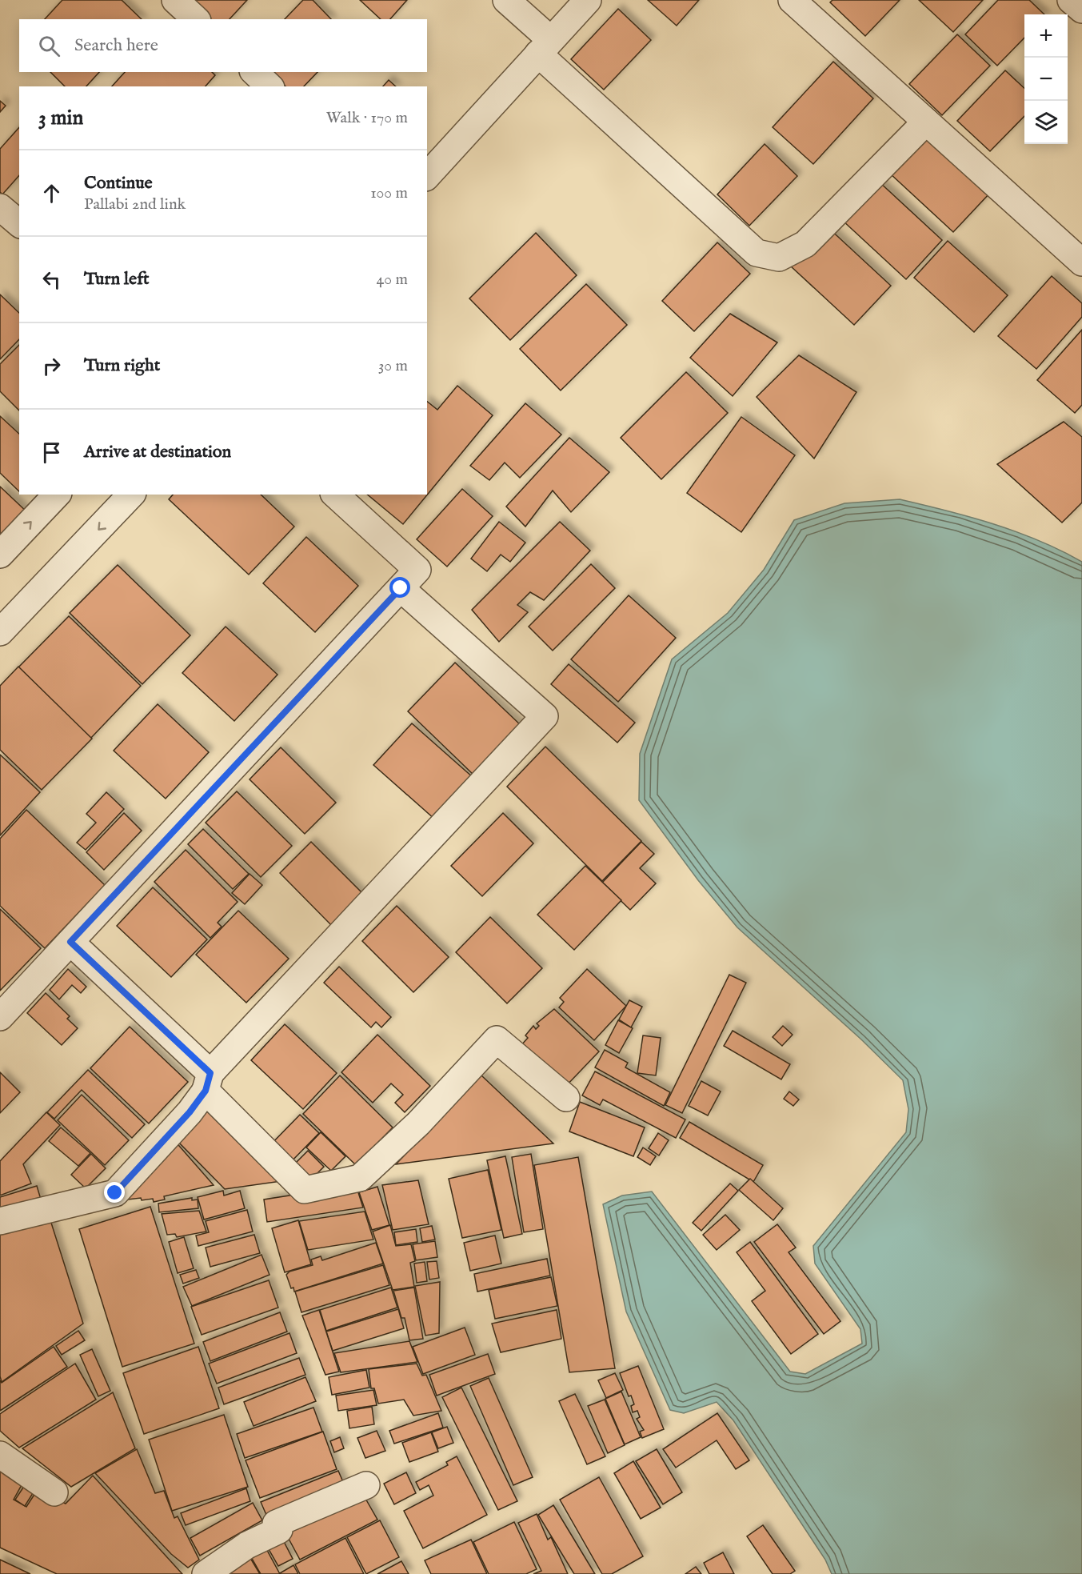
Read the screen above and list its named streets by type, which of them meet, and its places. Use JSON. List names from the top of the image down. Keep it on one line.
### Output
{"page":{"map_buttons":["+","−"],"search":"Search here","heading":["3 min","Walk · 170 m"],"list":[["Continue","Pallabi 2nd link","100 m"],["Turn left","40 m"],["Turn right","30 m"],"Arrive at destination"]}}
